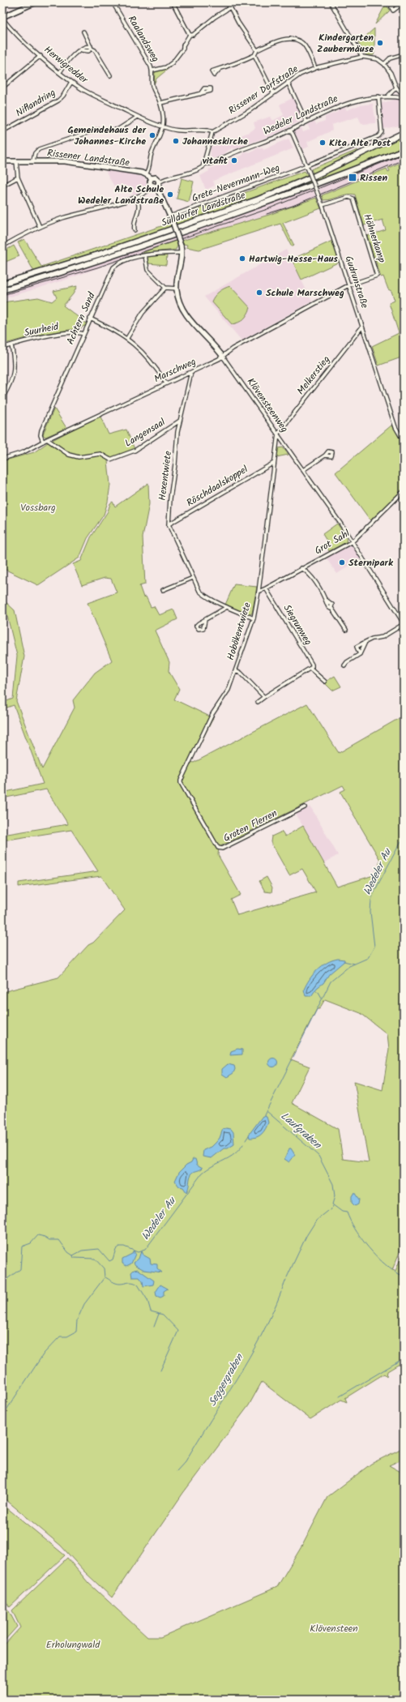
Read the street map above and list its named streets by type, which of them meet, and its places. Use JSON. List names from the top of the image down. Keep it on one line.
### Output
{"streets":{"highway":["Sülldorfer Landstraße"],"street":["Raalandsweg","Herwigredder","Rissener Dorfstraße","Niflandring","Wedeler Landstraße","Rissener Landstraße","Grete-Nevermann-Weg","Höhnerkamp","Gudrunstraße","Achtern Sand","Suurheid","Marschweg","Melkerstieg","Klövensteenweg","Langensaal","Hexentwiete","Röschdaalskoppel","Grot Sahl","Siegrunweg","Hobökentwiete","Groten Flerren"]},"crossings":[["Raalandsweg","Herwigredder"],["Herwigredder","Niflandring"],["Wedeler Landstraße","Grete-Nevermann-Weg"],["Wedeler Landstraße","Gudrunstraße"],["Wedeler Landstraße","Klövensteenweg"],["Rissener Landstraße","Klövensteenweg"],["Grete-Nevermann-Weg","Gudrunstraße"],["Grete-Nevermann-Weg","Klövensteenweg"],["Höhnerkamp","Gudrunstraße"],["Höhnerkamp","Marschweg"],["Gudrunstraße","Marschweg"],["Gudrunstraße","Melkerstieg"],["Achtern Sand","Suurheid"],["Achtern Sand","Marschweg"],["Achtern Sand","Klövensteenweg"],["Marschweg","Klövensteenweg"],["Marschweg","Langensaal"],["Marschweg","Hexentwiete"],["Melkerstieg","Klövensteenweg"],["Melkerstieg","Hobökentwiete"],["Klövensteenweg","Grot Sahl"],["Klövensteenweg","Hobökentwiete"],["Langensaal","Hexentwiete"],["Hexentwiete","Röschdaalskoppel"],["Hexentwiete","Hobökentwiete"],["Röschdaalskoppel","Hobökentwiete"],["Grot Sahl","Siegrunweg"],["Grot Sahl","Hobökentwiete"],["Hobökentwiete","Groten Flerren"]],"water":["Wedeler Au","Laufgraben","Seggergraben"],"parks":["Vossbarg","Klövensteen","Erholungwald"],"places":{"other":["Kindergarten Zaubermäuse","Gemeindehaus der Johannes-Kirche","Johanneskirche","Kita Alte Post","vitafit","Alte Schule Wedeler Landstraße","Hartwig-Hesse-Haus","Schule Marschweg","Sternipark"],"transit":["Rissen"]}}
